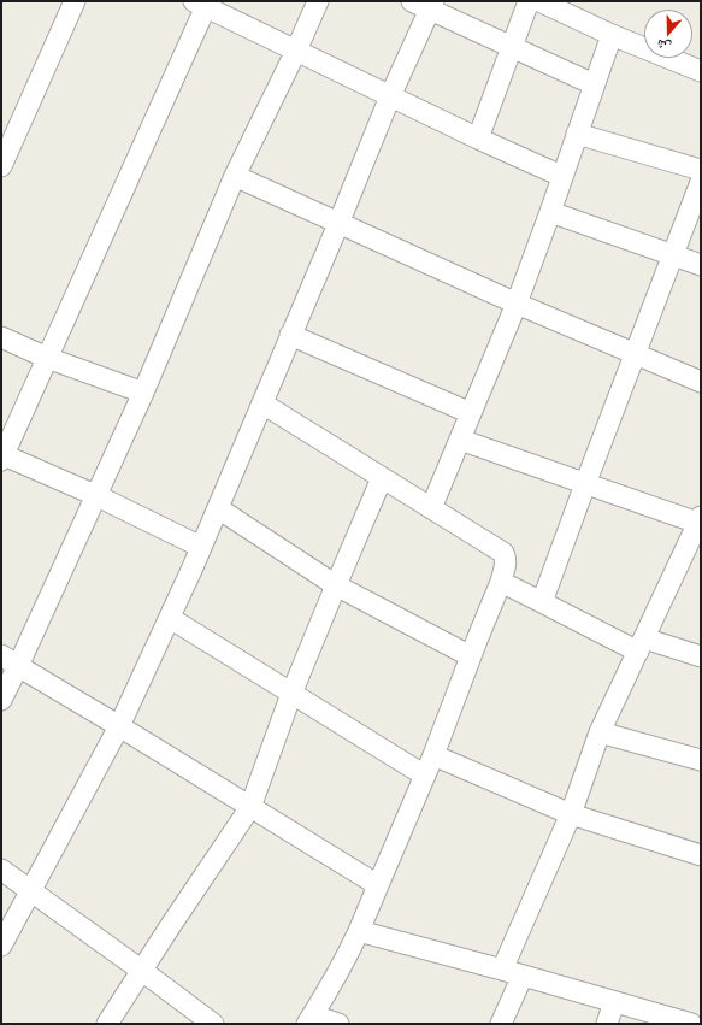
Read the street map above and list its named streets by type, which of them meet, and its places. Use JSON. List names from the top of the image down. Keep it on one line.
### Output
{"north":"bottom"}
